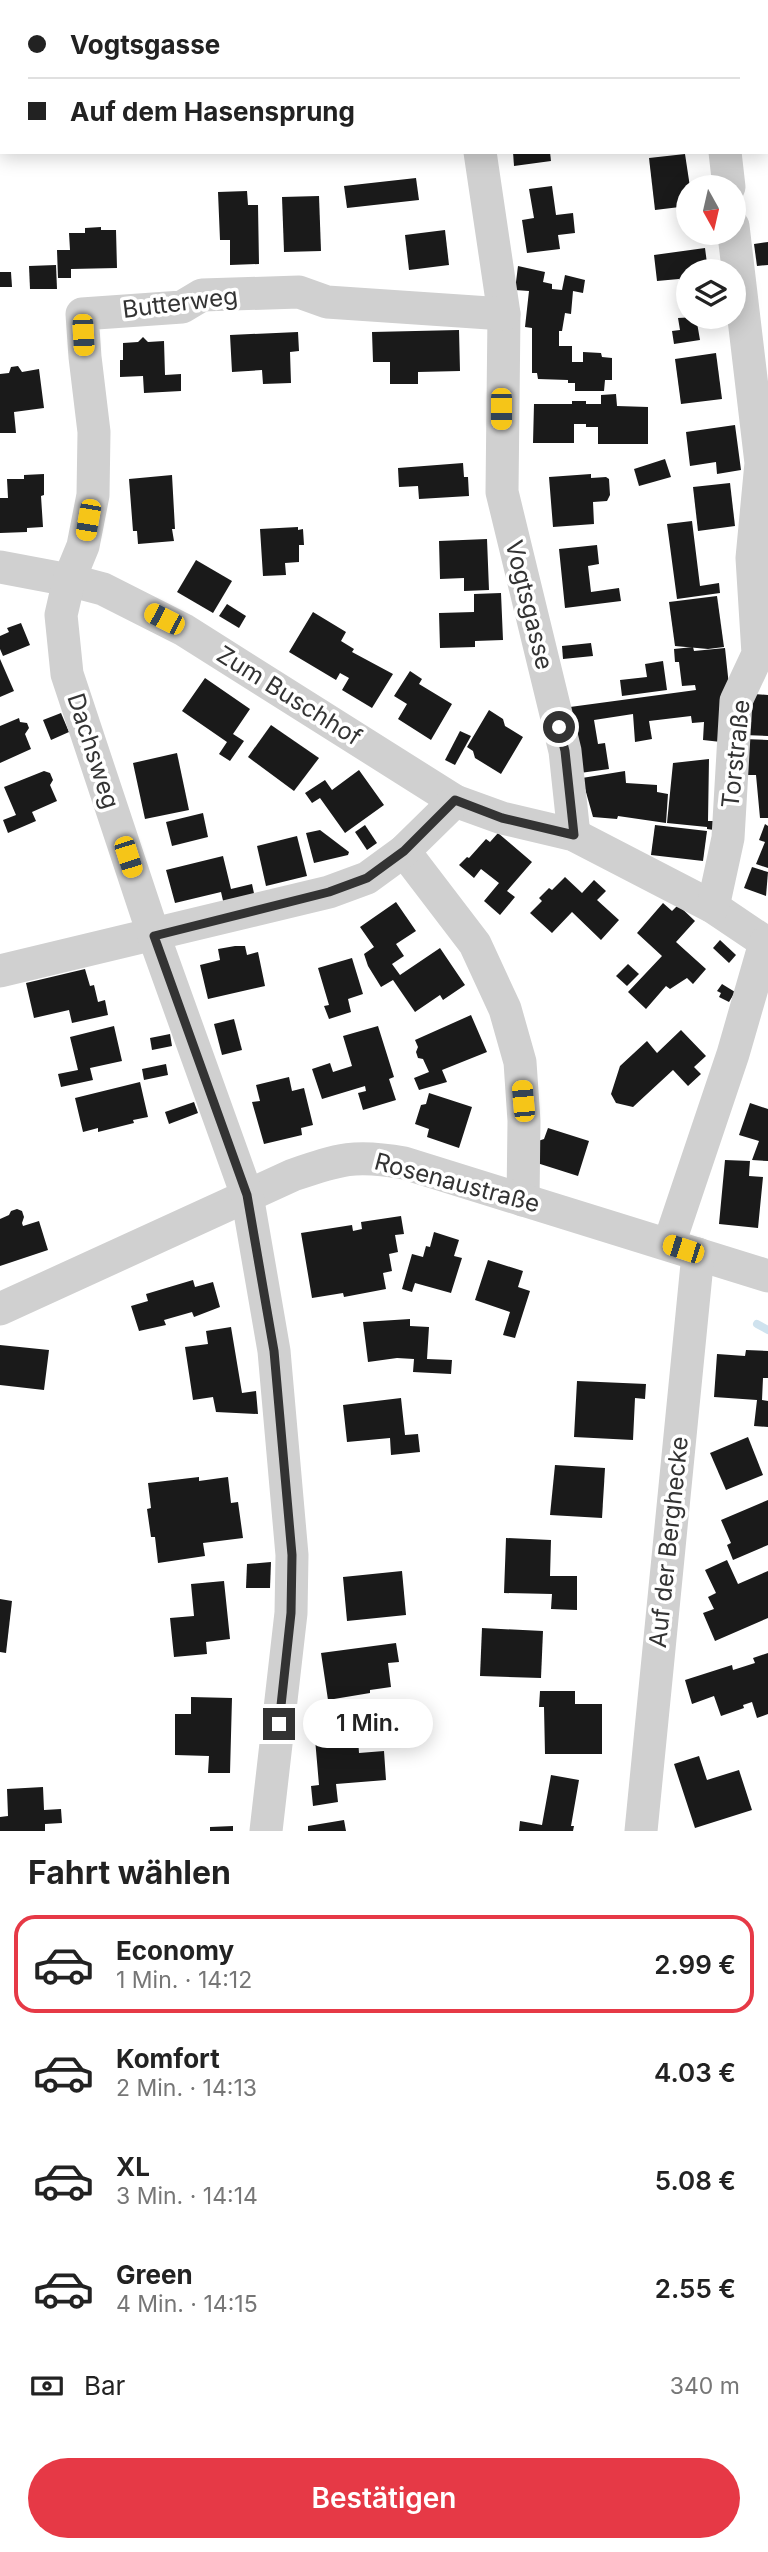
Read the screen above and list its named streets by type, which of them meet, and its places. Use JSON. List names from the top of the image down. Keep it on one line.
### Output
{"streets":{"street":["Butterweg","Vogtsgasse","Zum Buschhof","Dachsweg","Torstraße","Rosenaustraße","Auf der Berghecke"]},"crossings":[["Butterweg","Vogtsgasse"],["Butterweg","Zum Buschhof"],["Butterweg","Dachsweg"],["Vogtsgasse","Zum Buschhof"],["Zum Buschhof","Dachsweg"],["Dachsweg","Rosenaustraße"],["Rosenaustraße","Auf der Berghecke"]],"north":"bottom","page":{"banner":["Vogtsgasse","Auf dem Hasensprung"],"bubble":"1 Min.","heading":"Fahrt wählen","list":[{"name":"Economy","note":"1 Min. · 14:12","value":"2.99 €"},{"name":"Komfort","note":"2 Min. · 14:13","value":"4.03 €"},{"name":"XL","note":"3 Min. · 14:14","value":"5.08 €"},{"name":"Green","note":"4 Min. · 14:15","value":"2.55 €"}],"pay":["Bar","340 m"],"buttons":"Bestätigen"}}
